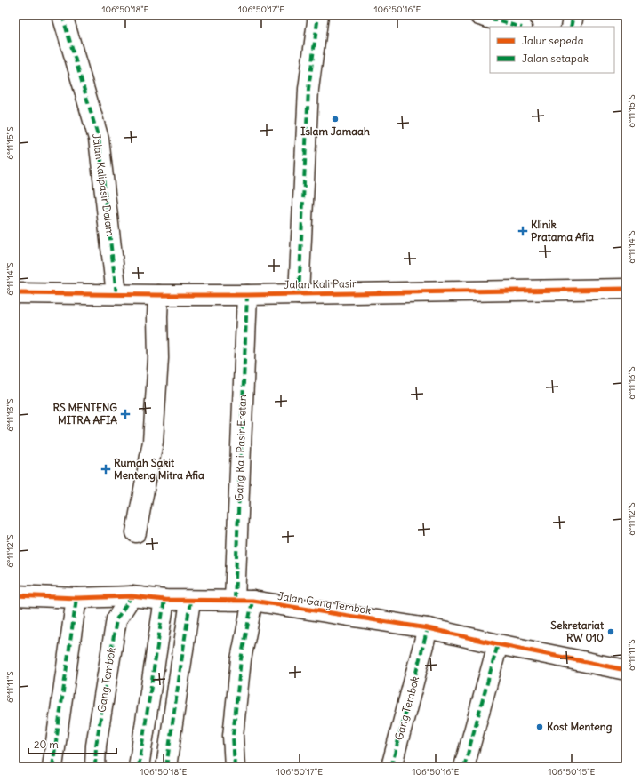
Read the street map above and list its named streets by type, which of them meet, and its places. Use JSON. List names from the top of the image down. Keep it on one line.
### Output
{"streets":{"street":["Jalan Kalipasir Dalam","Jalan Kali Pasir","Gang Kali Pasir Eretan","Jalan Gang Tembok","Gang Tembok"]},"crossings":[["Jalan Kalipasir Dalam","Jalan Kali Pasir"],["Jalan Kali Pasir","Gang Kali Pasir Eretan"],["Gang Kali Pasir Eretan","Jalan Gang Tembok"],["Jalan Gang Tembok","Gang Tembok"]],"places":{"other":["Islam Jamaah","Sekretariat RW 010","Kost Menteng"],"health":["Klinik Pratama Afia","RS MENTENG MITRA AFIA","Rumah Sakit Menteng Mitra Afia"]},"legend":["Jalur sepeda","Jalan setapak"],"scale_bar":"20 m","coordinates":["106°50'18\"E","106°50'17\"E","106°50'16\"E","6°11'15\"S","6°11'14\"S","6°11'13\"S","6°11'12\"S","6°11'11\"S","106°50'15\"E"]}
